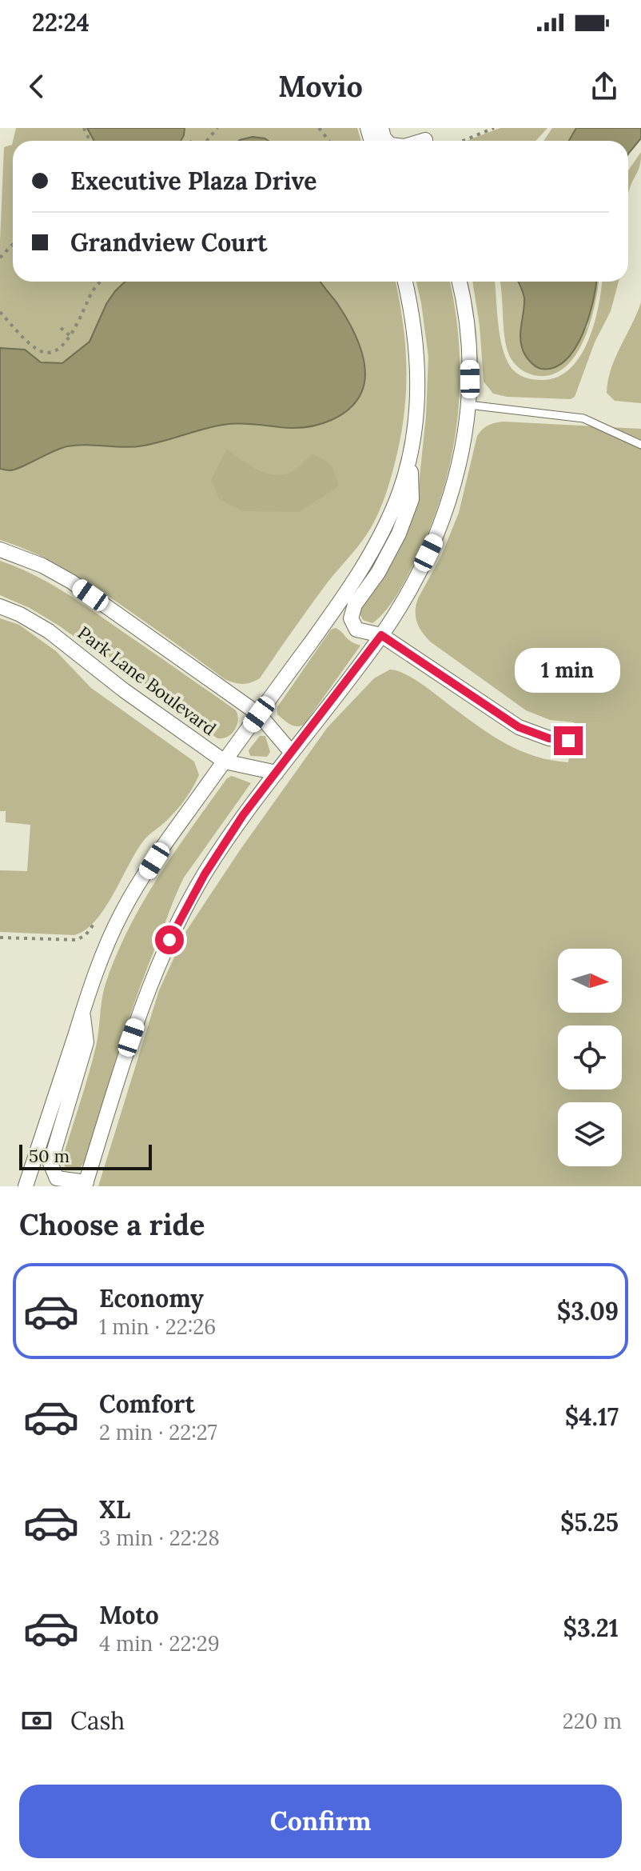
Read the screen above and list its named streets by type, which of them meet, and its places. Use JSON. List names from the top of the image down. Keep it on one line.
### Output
{"streets":{"street":["Park Lane Boulevard"]},"scale_bar":"50 m","north":"right","page":{"status":"22:24","header":"Movio","banner":["Executive Plaza Drive","Grandview Court"],"bubble":"1 min","scale":"50 m","heading":"Choose a ride","list":[{"name":"Economy","note":"1 min · 22:26","value":"$3.09"},{"name":"Comfort","note":"2 min · 22:27","value":"$4.17"},{"name":"XL","note":"3 min · 22:28","value":"$5.25"},{"name":"Moto","note":"4 min · 22:29","value":"$3.21"}],"pay":["Cash","220 m"],"buttons":"Confirm"}}
